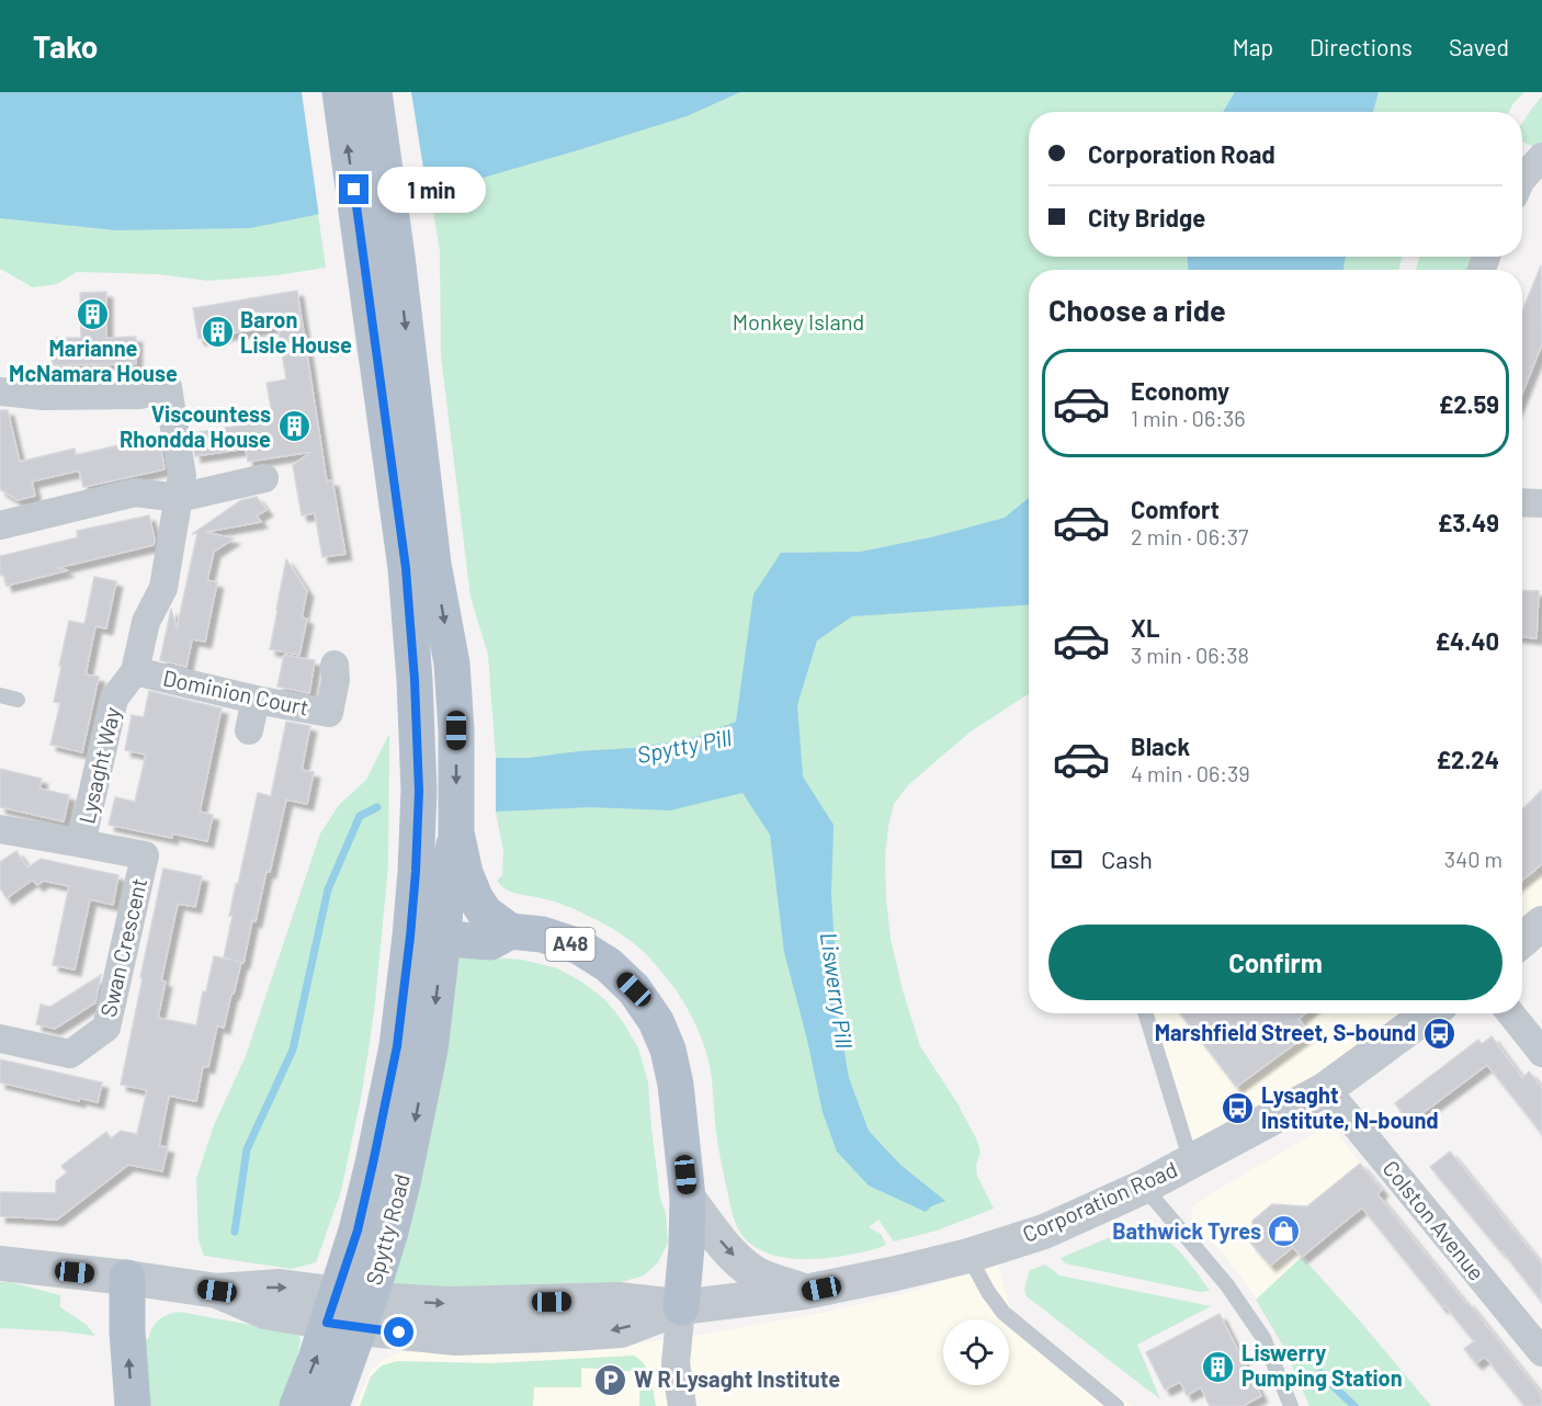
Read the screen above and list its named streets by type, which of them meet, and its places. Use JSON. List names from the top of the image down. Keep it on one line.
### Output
{"streets":{"main road":["A48","Spytty Road"],"street":["Dominion Court","Lysaght Way","Swan Crescent","Corporation Road","Colston Avenue"]},"crossings":[["Dominion Court","Lysaght Way"],["Lysaght Way","Swan Crescent"],["A48","Corporation Road"],["A48","Spytty Road"],["Corporation Road","Colston Avenue"],["Corporation Road","Spytty Road"]],"water":["Spytty Pill","Liswerry Pill"],"parks":["Monkey Island"],"places":{"building":["Marianne McNamara House","Baron Lisle House","Viscountess Rhondda House","Liswerry Pumping Station"],"bus stop":["Marshfield Street, S-bound","Lysaght Institute, N-bound"],"shop":["Bathwick Tyres"],"parking":["W R Lysaght Institute"]},"page":{"header":"Tako","nav":["Map","Directions","Saved"],"banner":["Corporation Road","City Bridge"],"bubble":"1 min","heading":"Choose a ride","list":[{"name":"Economy","note":"1 min · 06:36","value":"£2.59"},{"name":"Comfort","note":"2 min · 06:37","value":"£3.49"},{"name":"XL","note":"3 min · 06:38","value":"£4.40"},{"name":"Black","note":"4 min · 06:39","value":"£2.24"}],"pay":["Cash","340 m"],"buttons":"Confirm"}}
